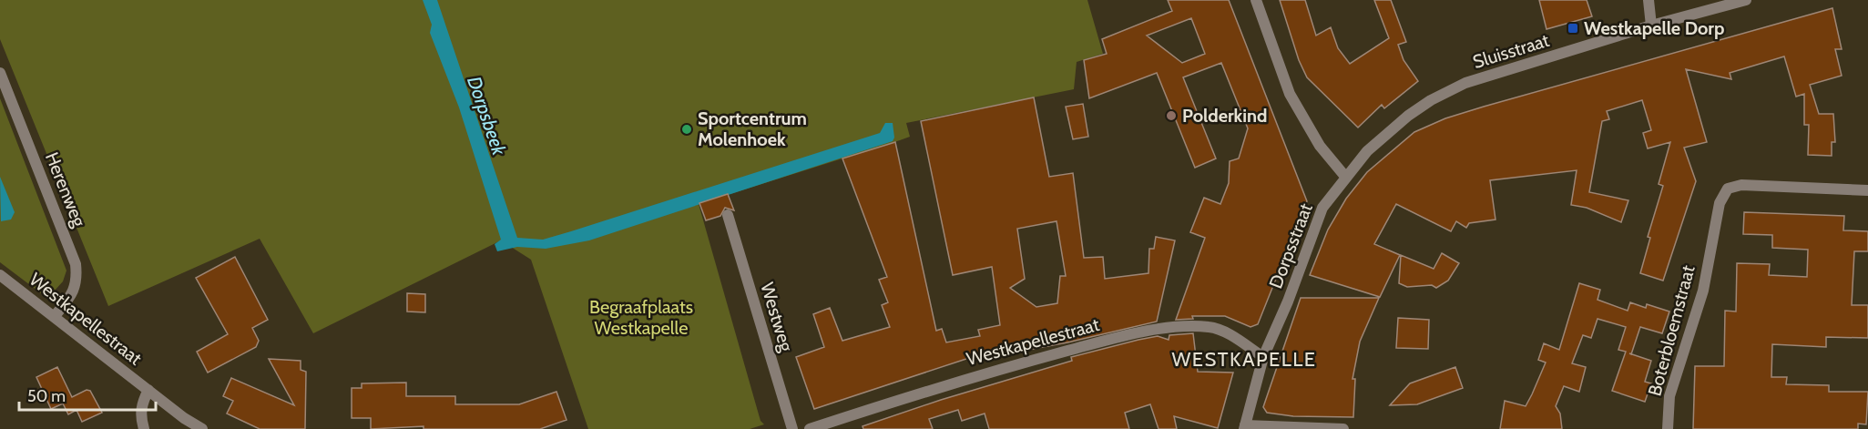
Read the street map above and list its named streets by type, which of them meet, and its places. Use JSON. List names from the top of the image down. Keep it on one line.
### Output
{"streets":{"street":["Sluisstraat","Herenweg","Dorpsstraat","Westweg","Westkapellestraat","Boterbloemstraat"]},"crossings":[["Sluisstraat","Dorpsstraat"],["Herenweg","Westkapellestraat"],["Dorpsstraat","Westkapellestraat"]],"districts":["WESTKAPELLE"],"water":["Dorpsbeek"],"parks":["Begraafplaats Westkapelle"],"places":{"transit":["Westkapelle Dorp"],"other":["Polderkind","Sportcentrum Molenhoek"]},"scale_bar":"50 m"}
